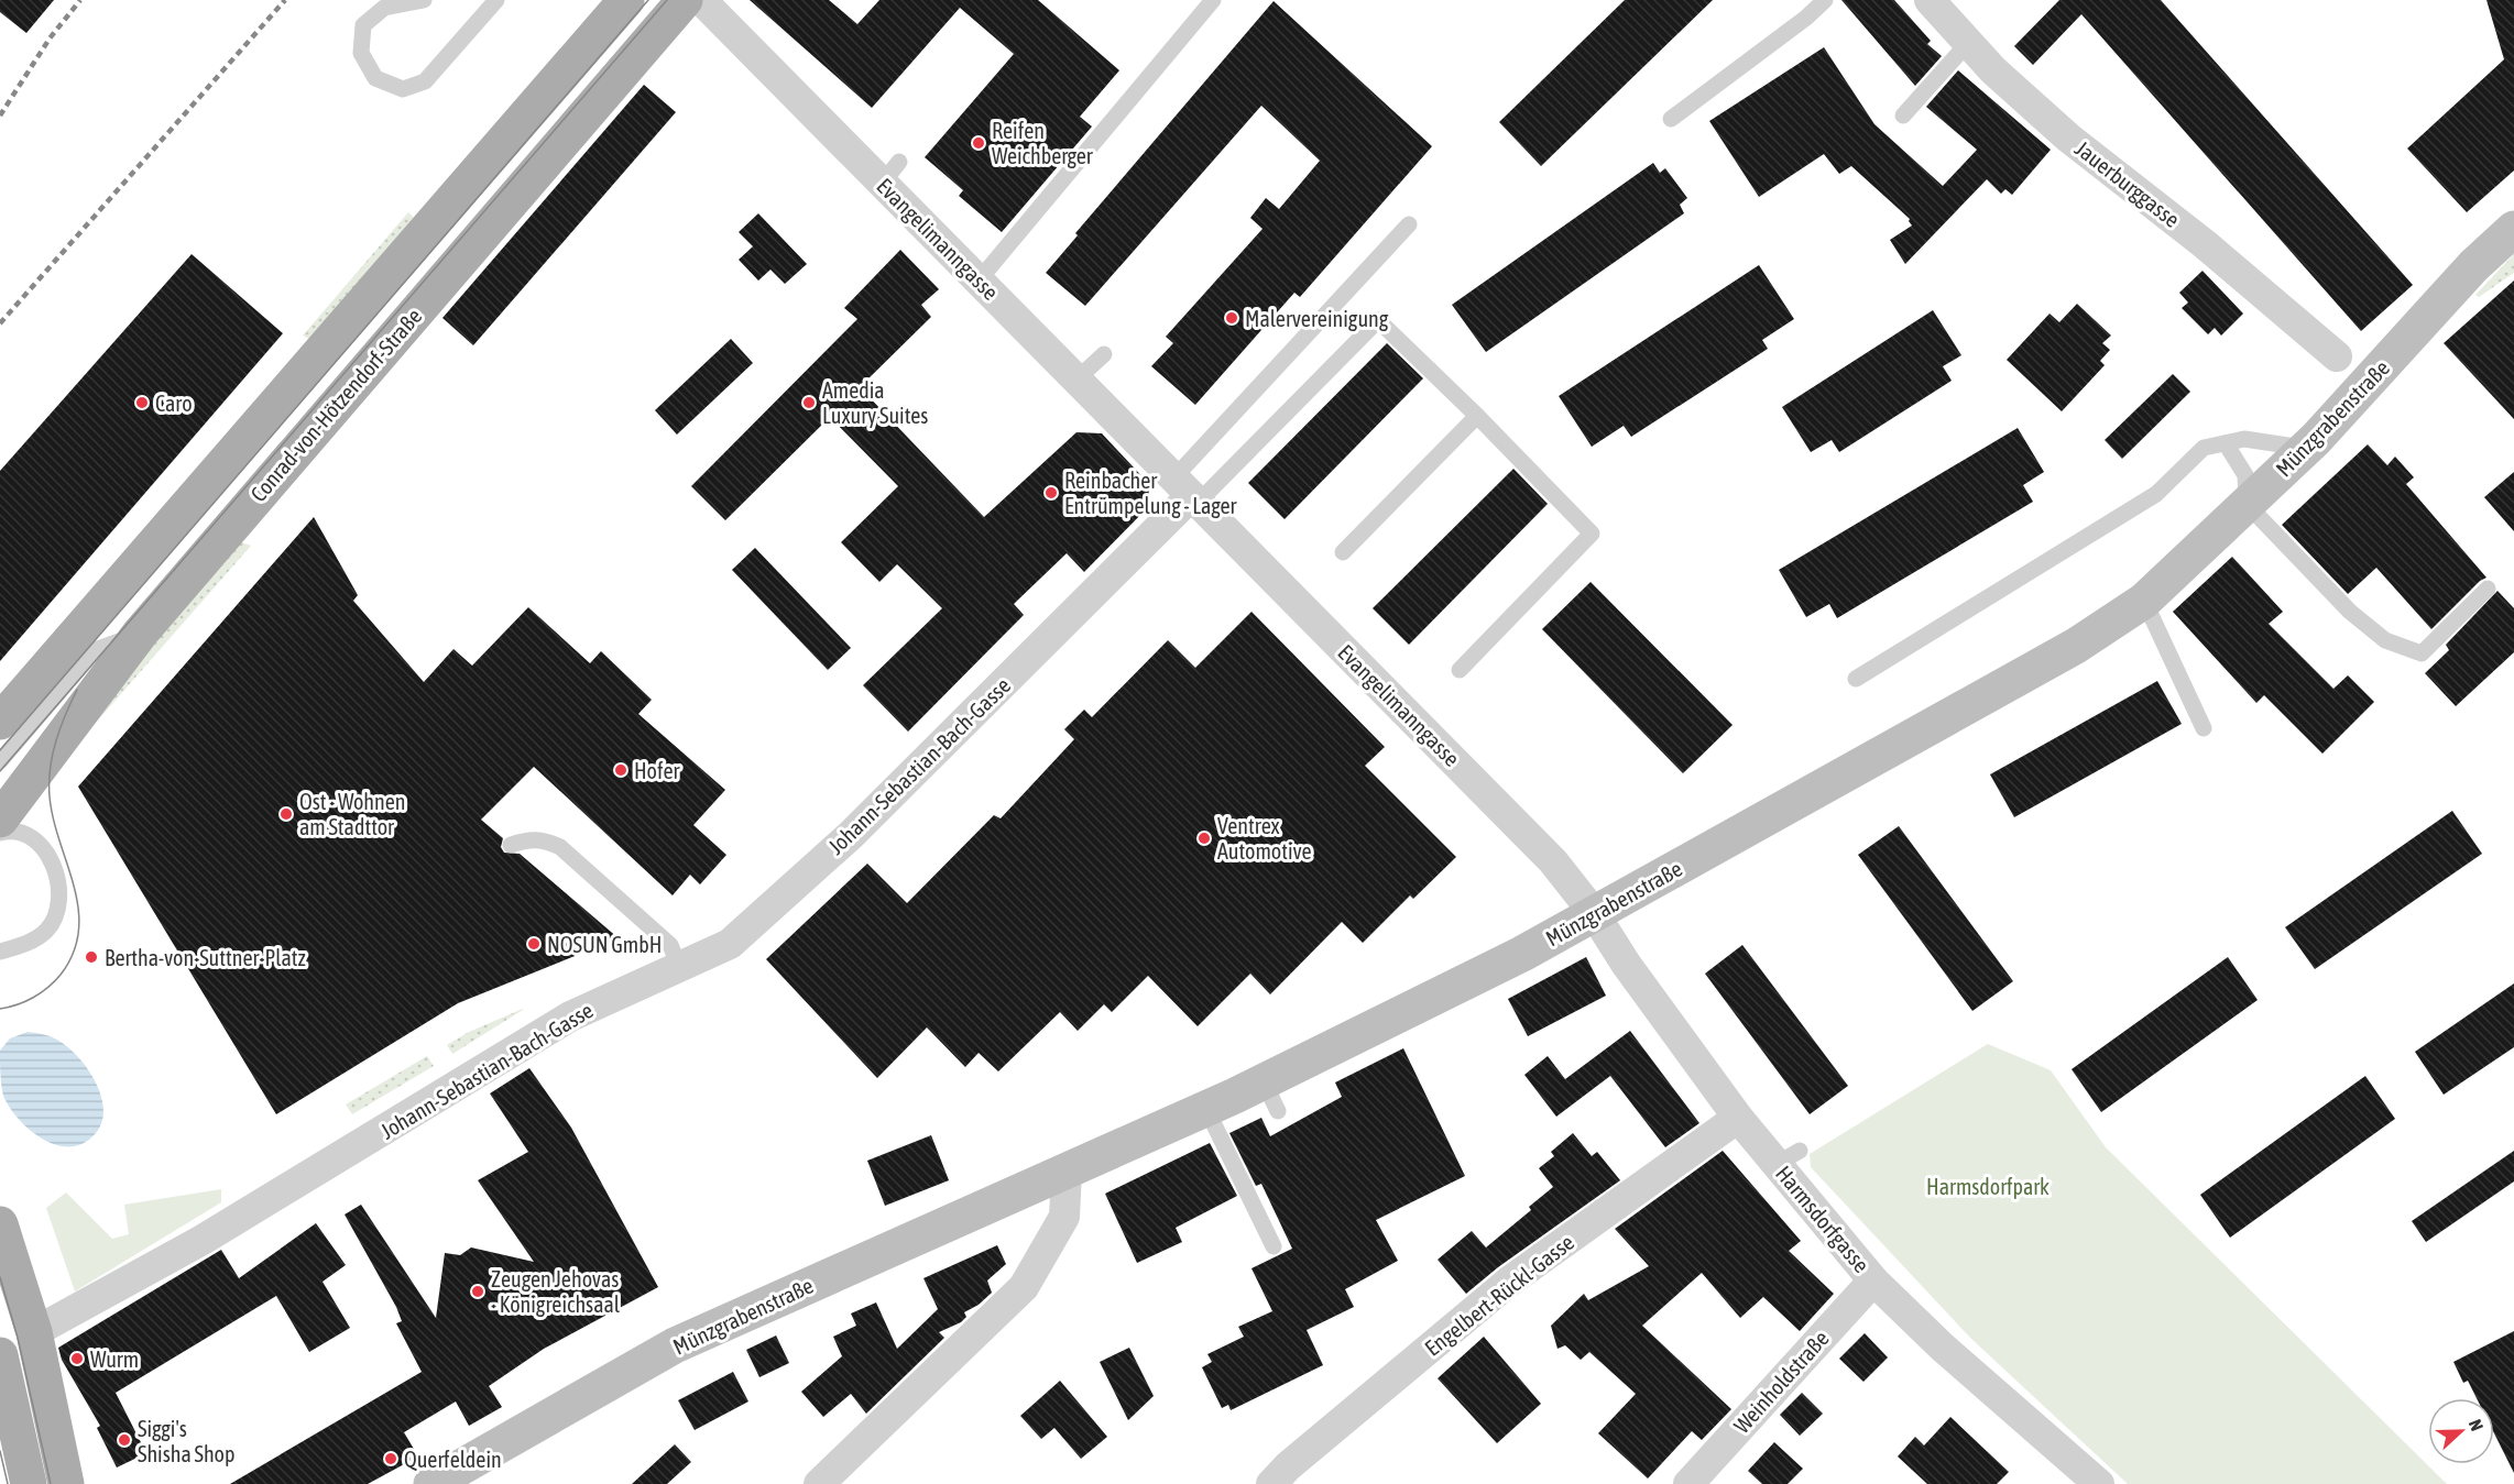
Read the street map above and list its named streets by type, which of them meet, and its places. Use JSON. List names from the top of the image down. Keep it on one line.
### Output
{"streets":{"main road":["Conrad-von-Hötzendorf-Straße","Münzgrabenstraße"],"street":["Jauerburggasse","Evangelimanngasse","Johann-Sebastian-Bach-Gasse","Harmsdorfgasse","Engelbert-Rückl-Gasse","Weinholdstraße"]},"crossings":[["Evangelimanngasse","Münzgrabenstraße"],["Evangelimanngasse","Johann-Sebastian-Bach-Gasse"],["Evangelimanngasse","Harmsdorfgasse"],["Münzgrabenstraße","Harmsdorfgasse"],["Harmsdorfgasse","Engelbert-Rückl-Gasse"],["Harmsdorfgasse","Weinholdstraße"]],"parks":["Harmsdorfpark"],"places":["Reifen Weichberger","Malervereinigung","Caro","Amedia Luxury Suites","Reinbacher Entrümpelung - Lager","Hofer","Ost - Wohnen am Stadttor","Ventrex Automotive","NOSUN GmbH","Bertha-von-Suttner-Platz","Zeugen Jehovas - Königreichsaal","Wurm","Siggi's Shisha Shop","Querfeldein"],"north":"right"}
